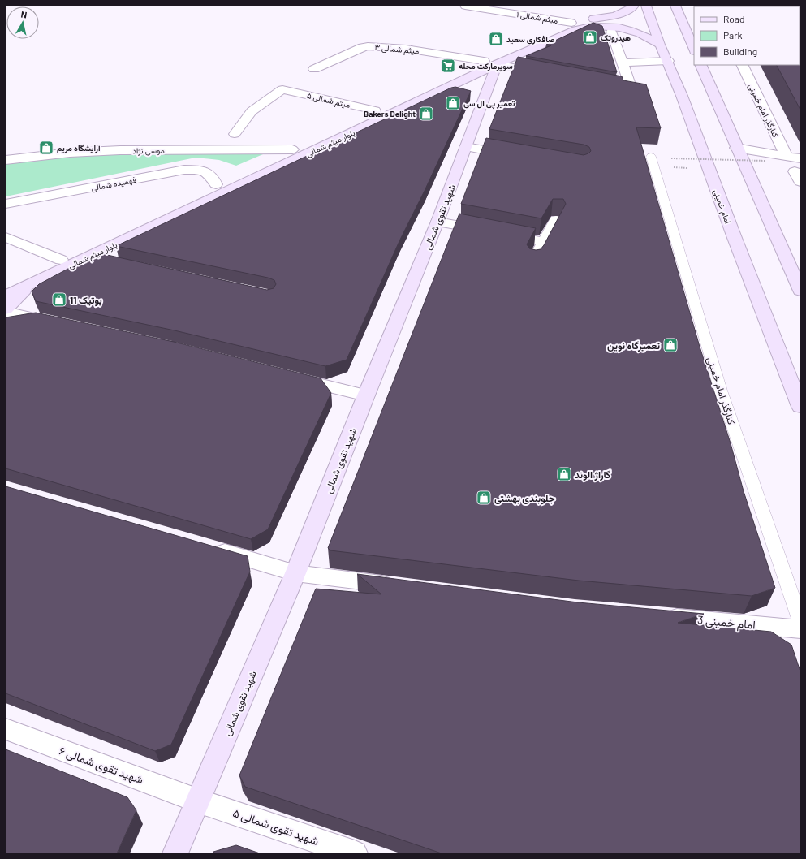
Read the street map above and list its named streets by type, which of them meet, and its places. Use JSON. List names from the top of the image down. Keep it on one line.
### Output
{"streets":{"main road":["بلوار میثم شمالی","امام خمینی","شهید تقوی شمالی"],"street":["میثم شمالی ۱","میثم شمالی ۳","میثم شمالی ۵","کنارگذر امام خمینی","موسی نژاد","فهمیده شمالی","امام خمینی 3","شهید تقوی شمالی ۶","شهید تقوی شمالی ۵"]},"crossings":[["میثم شمالی ۱","بلوار میثم شمالی"],["میثم شمالی ۳","بلوار میثم شمالی"],["میثم شمالی ۳","شهید تقوی شمالی"],["میثم شمالی ۵","بلوار میثم شمالی"],["بلوار میثم شمالی","موسی نژاد"],["بلوار میثم شمالی","فهمیده شمالی"],["بلوار میثم شمالی","امام خمینی"],["بلوار میثم شمالی","شهید تقوی شمالی"],["شهید تقوی شمالی","شهید تقوی شمالی ۶"],["شهید تقوی شمالی","شهید تقوی شمالی ۵"],["شهید تقوی شمالی ۶","شهید تقوی شمالی ۵"]],"places":{"shop":["هیدروتک","صافکاری سعید","تعمیر پی ال سی","Bakers Delight","آرایشگاه مریم","بوتیک 11","تعمیرگاه نوین","گاراژ الوند","جلوبندی بهشتی"],"supermarket":["سوپرمارکت محله"]},"legend":["Road","Park","Building"],"north":"top"}
